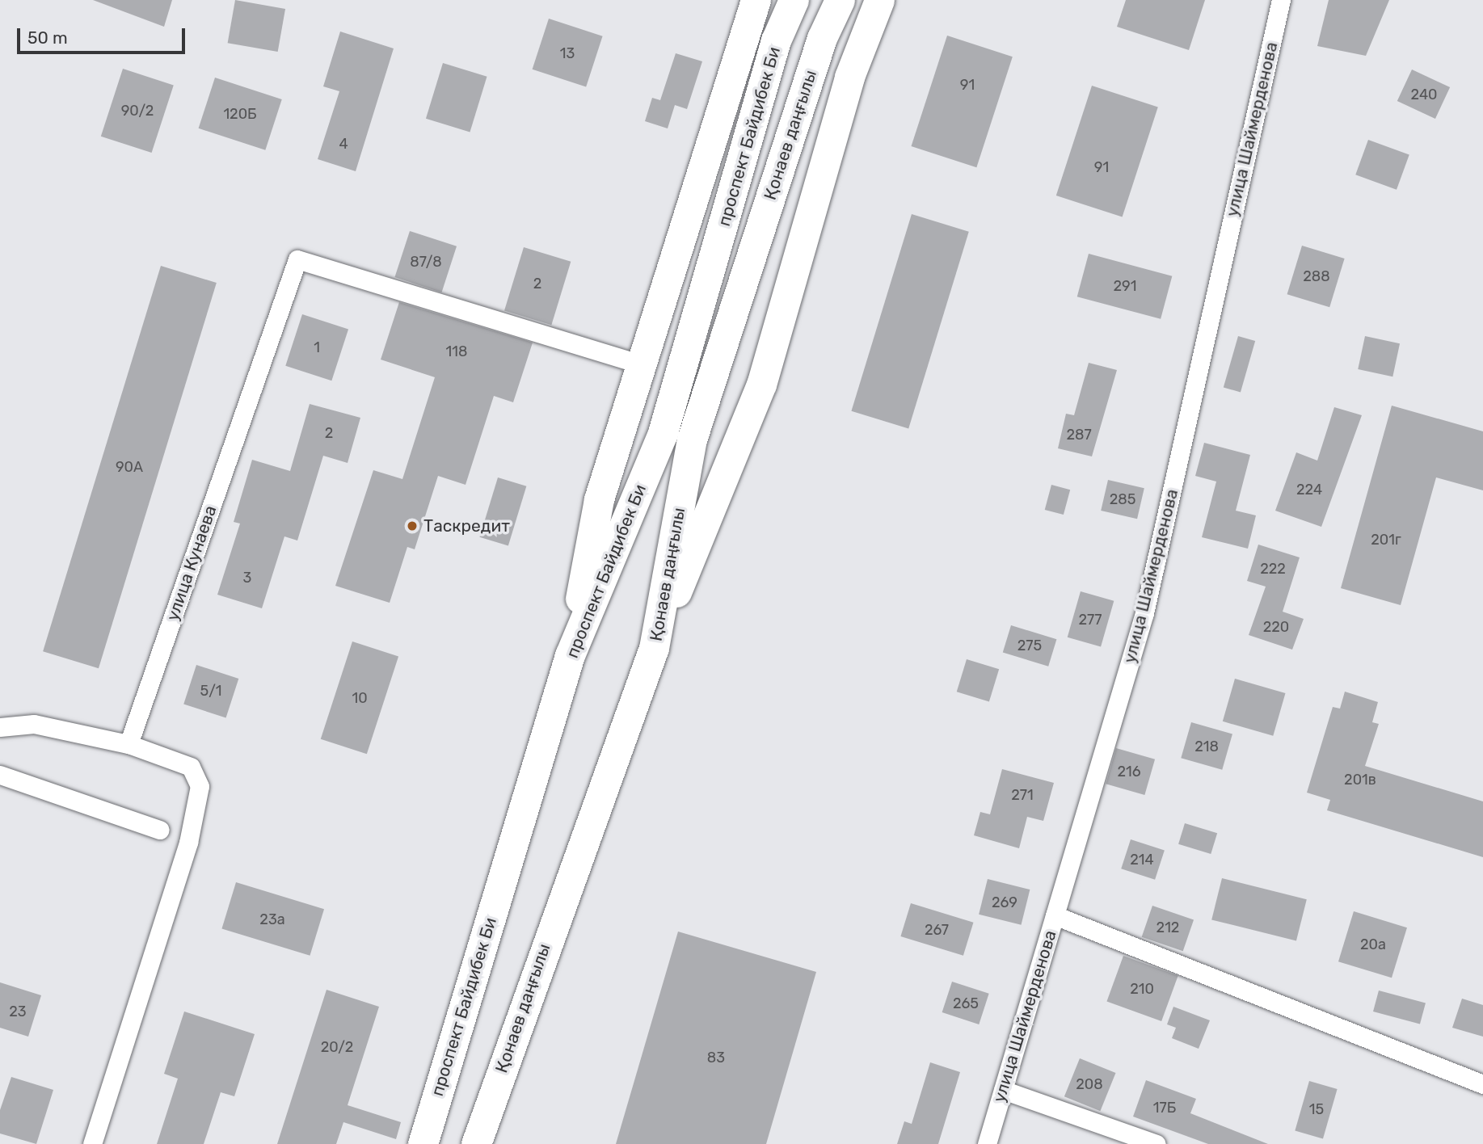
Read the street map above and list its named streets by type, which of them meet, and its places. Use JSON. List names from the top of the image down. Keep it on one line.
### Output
{"streets":{"main road":["Қонаев даңғылы","проспект Байдибек Би"],"street":["улица Шаймерденова","улица Кунаева"]},"places":["Таскредит"],"house_numbers":["13","91","240","90/2","120Б","4","91","87/8","288","2","291","1","118","2","287","90А","224","285","201г","222","3","277","220","275","5/1","10","218","216","201в","271","214","269","23а","212","267","20а","210","265","23","20/2","83","208","17Б","15"],"scale_bar":"50 m"}
